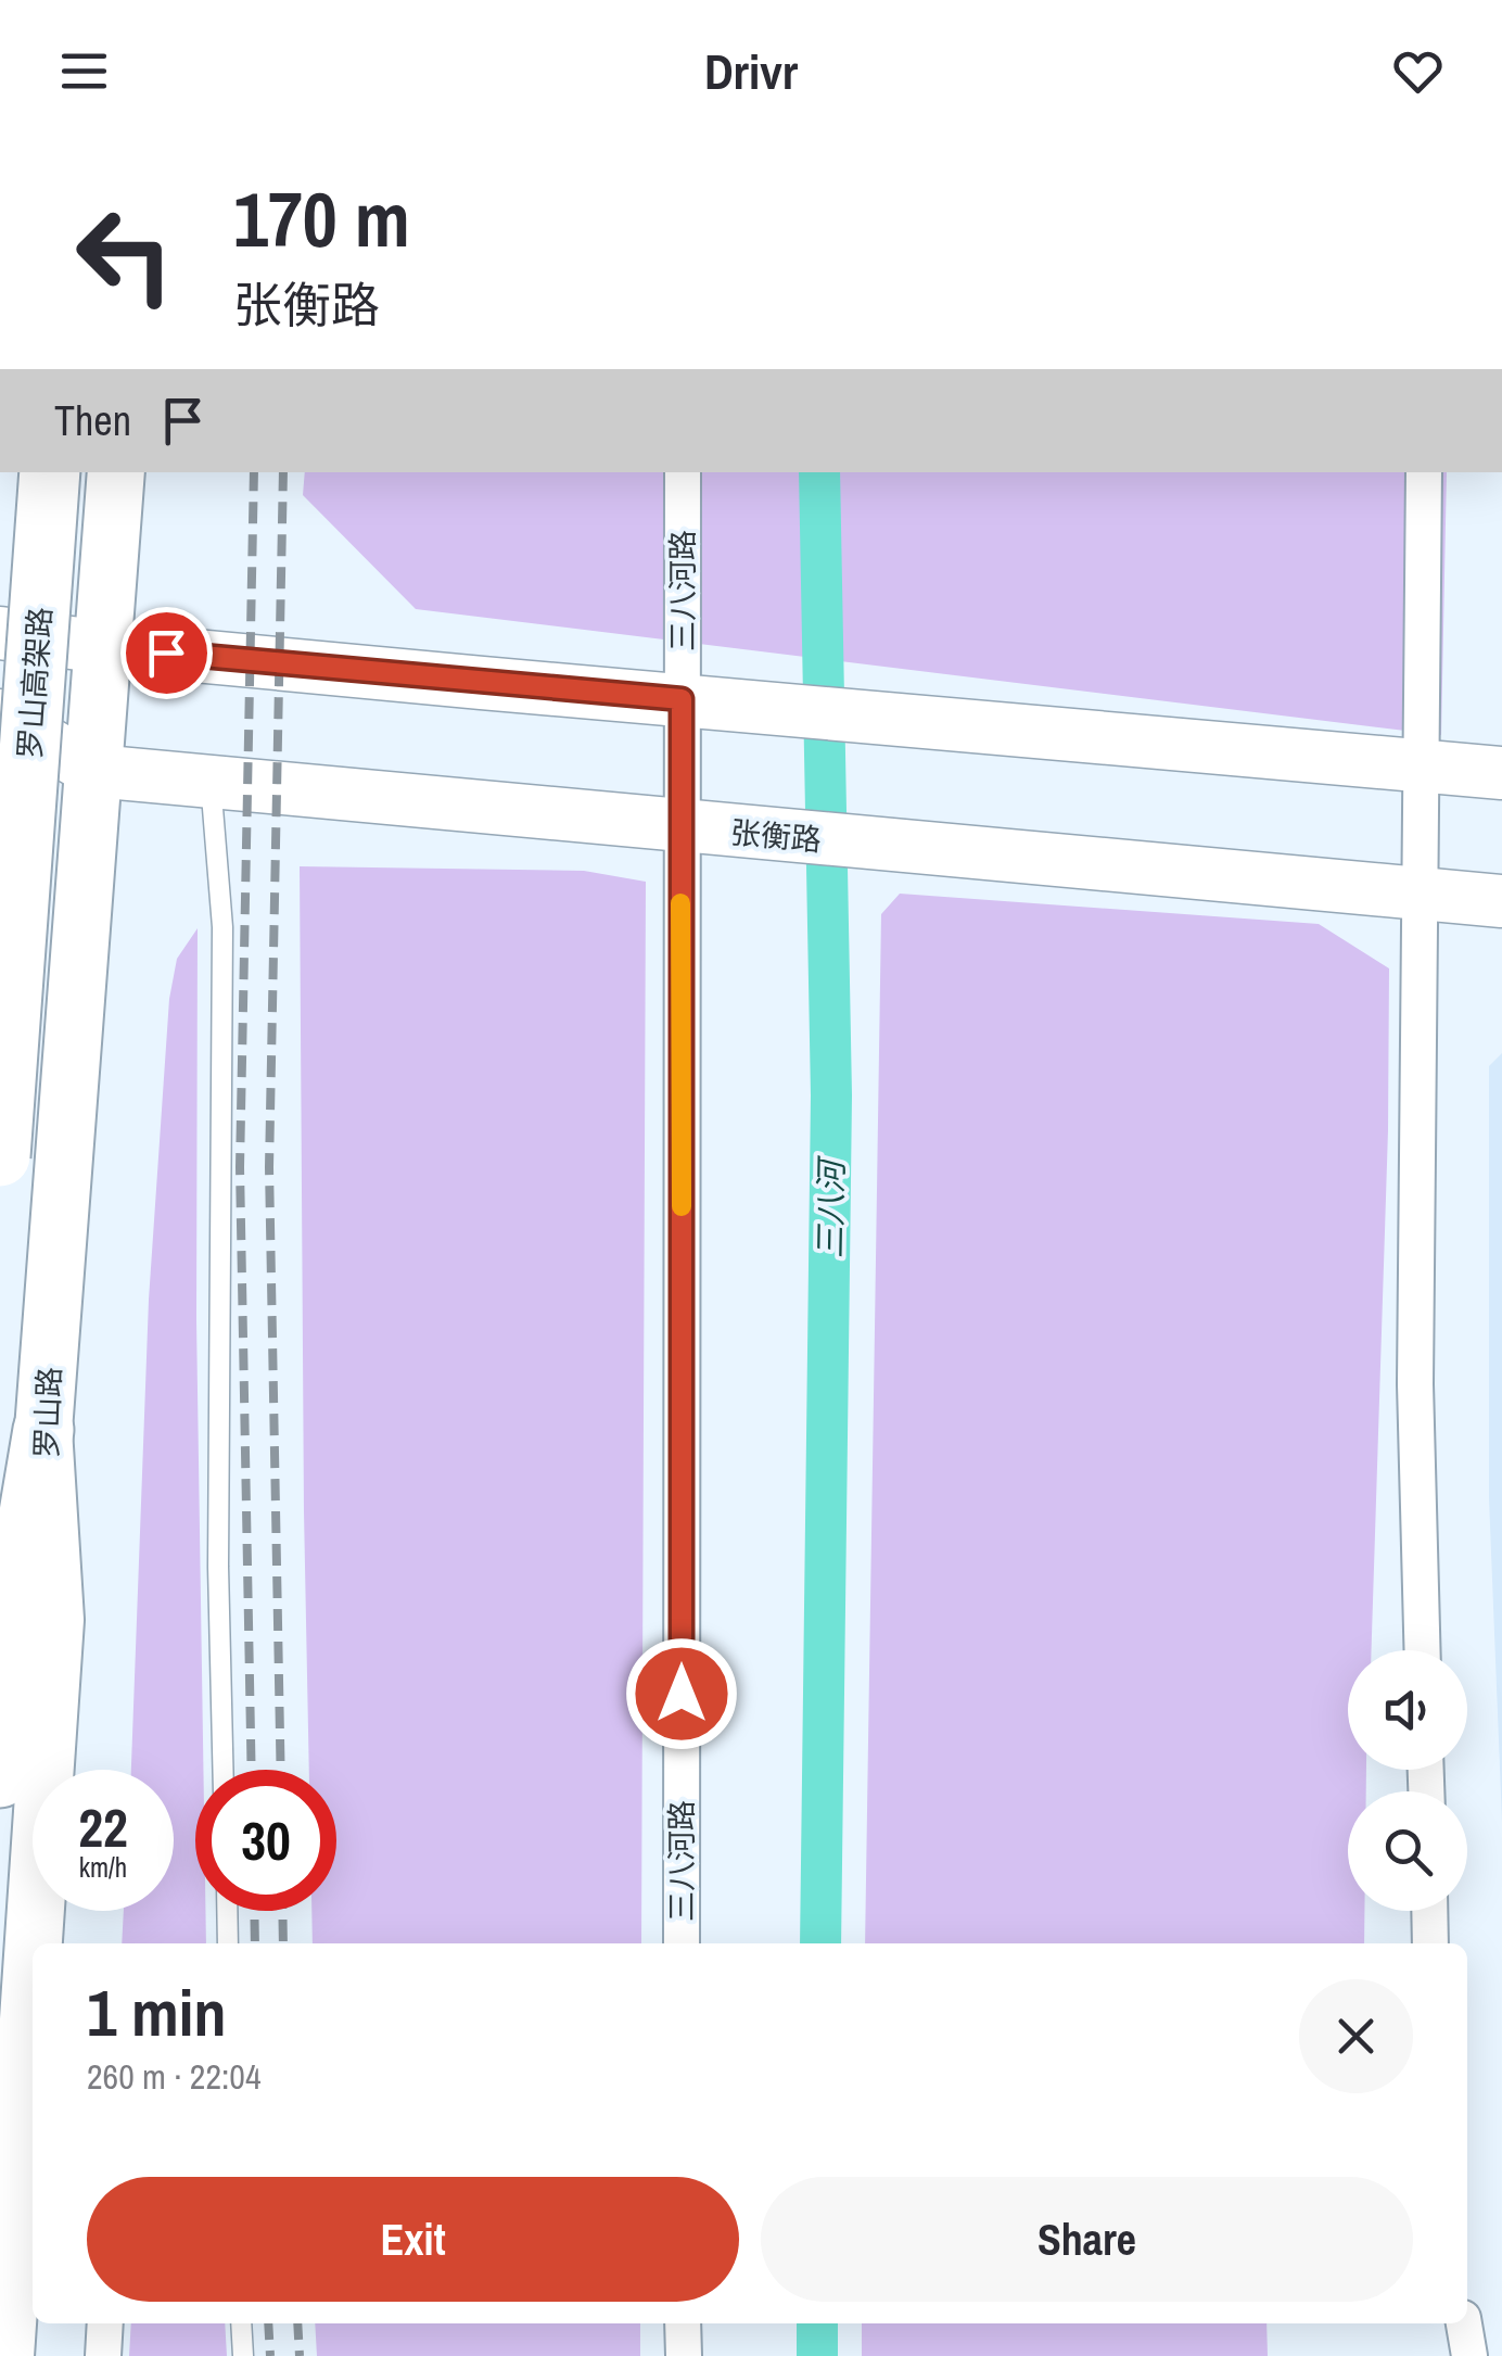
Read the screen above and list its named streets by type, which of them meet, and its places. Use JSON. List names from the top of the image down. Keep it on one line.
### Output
{"streets":{"highway":["罗山高架路"],"main road":["张衡路","罗山路"],"street":["三八河路"]},"crossings":[["三八河路","张衡路"],["张衡路","罗山路"]],"water":["三八河"],"page":{"header":"Drivr","turn":["170 m","张衡路"],"then":"Then","speed":"22 km/h","limit":"30","heading":["1 min","260 m · 22:04"],"buttons":["Exit","Share"]}}
